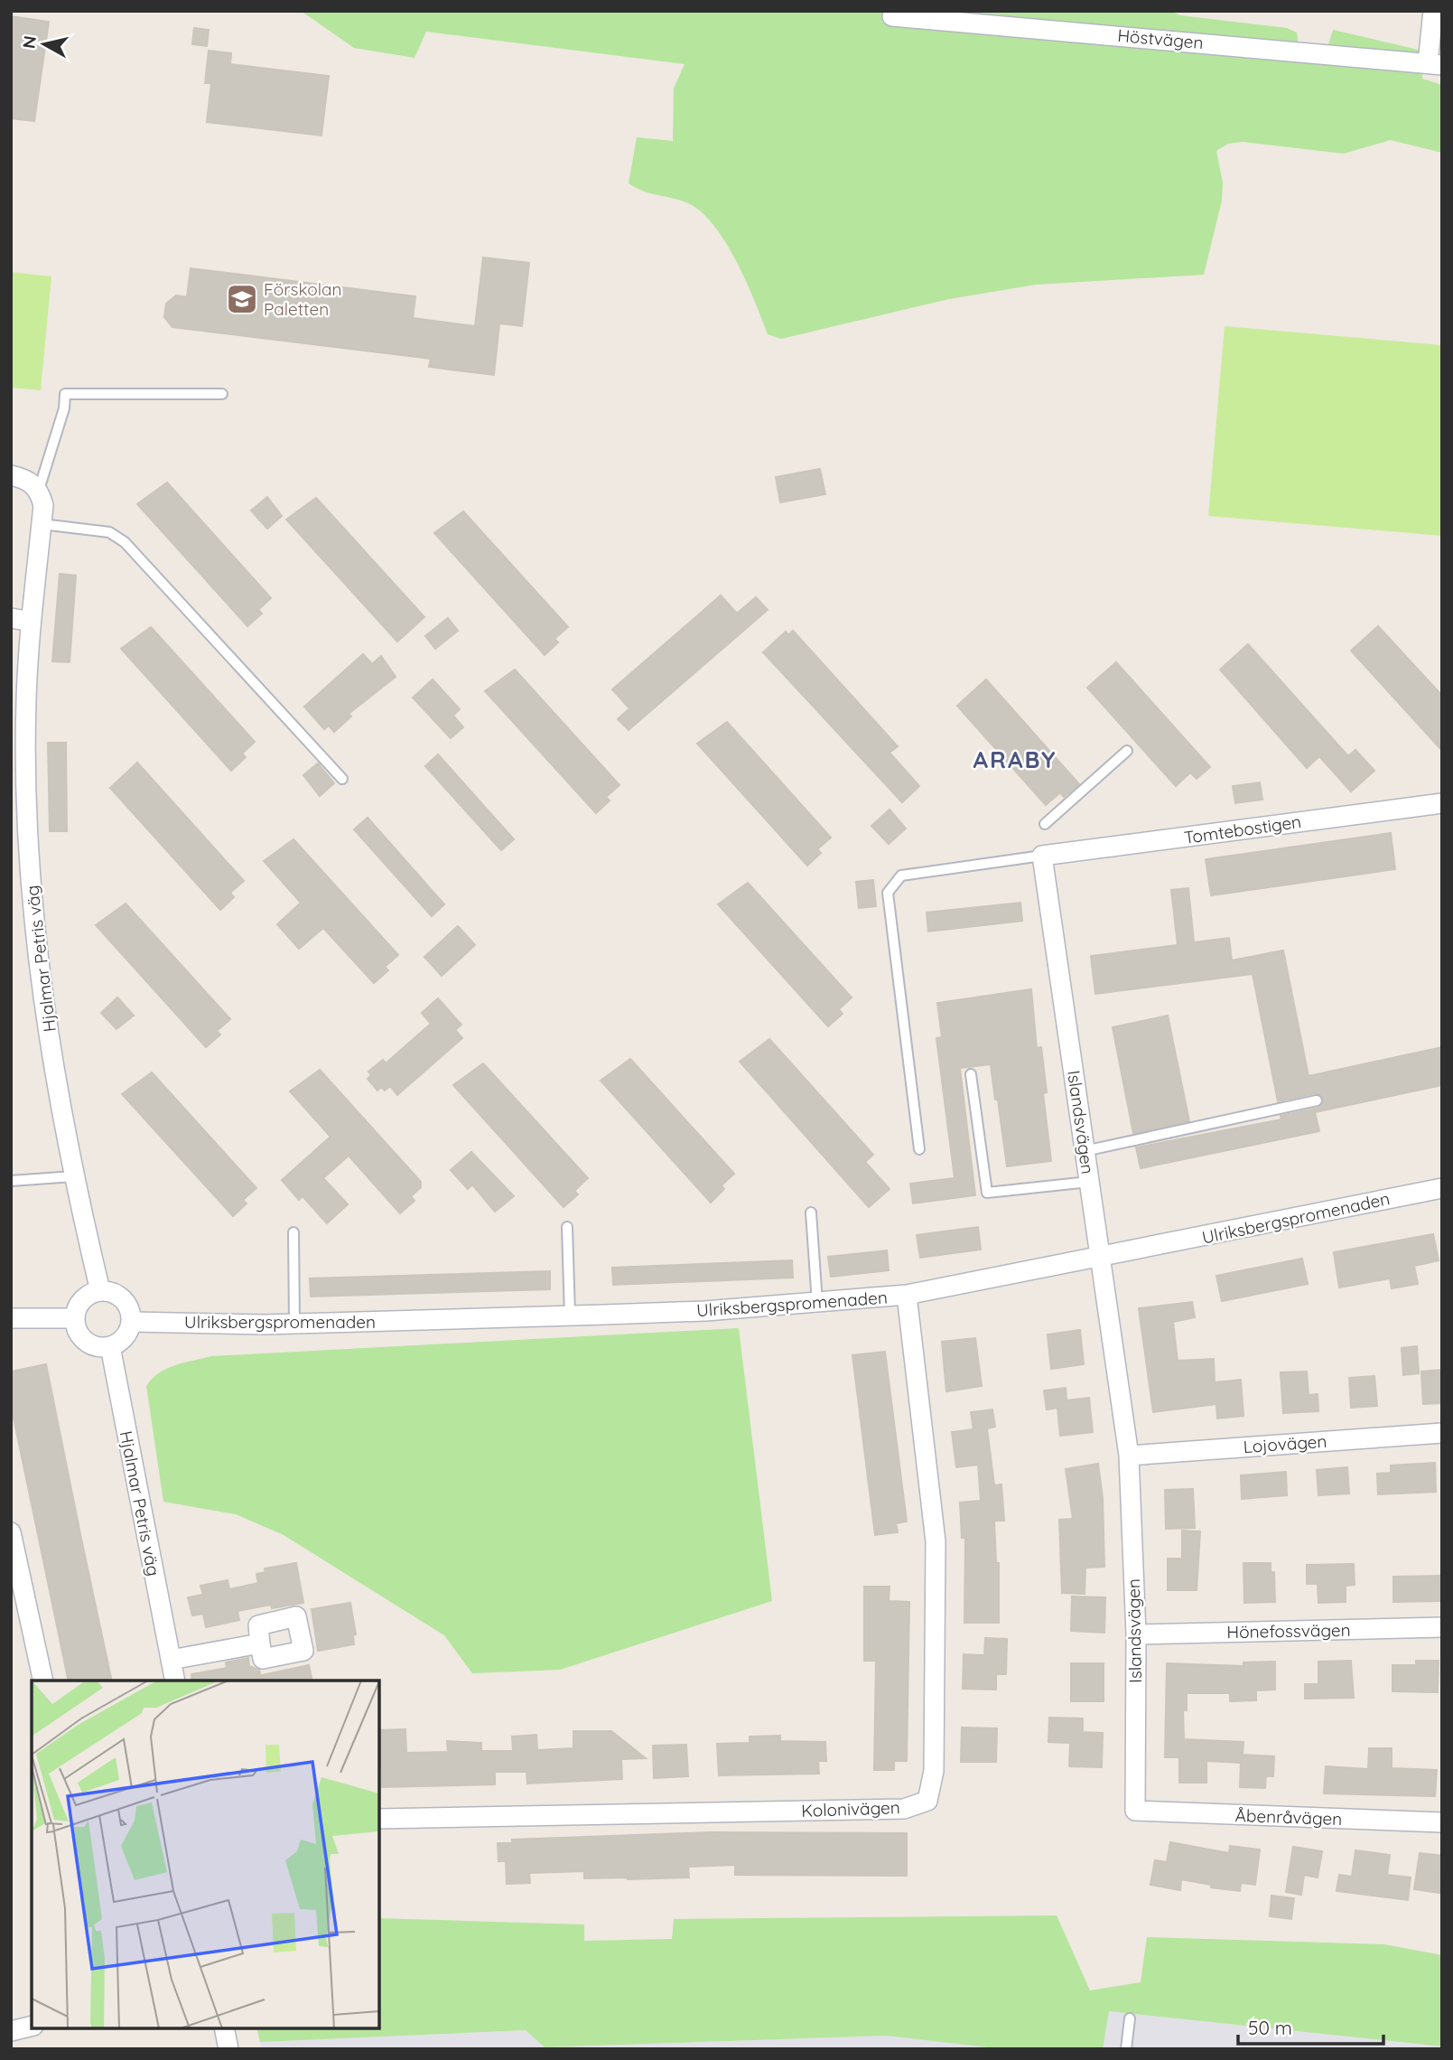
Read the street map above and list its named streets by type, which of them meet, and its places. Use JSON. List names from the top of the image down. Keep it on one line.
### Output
{"streets":{"street":["Höstvägen","Tomtebostigen","Hjalmar Petris väg","Islandsvägen","Ulriksbergspromenaden","Lojovägen","Hönefossvägen","Kolonivägen","Åbenråvägen"]},"crossings":[["Tomtebostigen","Islandsvägen"],["Hjalmar Petris väg","Ulriksbergspromenaden"],["Islandsvägen","Ulriksbergspromenaden"],["Islandsvägen","Lojovägen"],["Islandsvägen","Hönefossvägen"],["Islandsvägen","Åbenråvägen"],["Ulriksbergspromenaden","Kolonivägen"]],"districts":["ARABY"],"places":{"school or university":["Förskolan Paletten"]},"scale_bar":"50 m","north":"left"}
